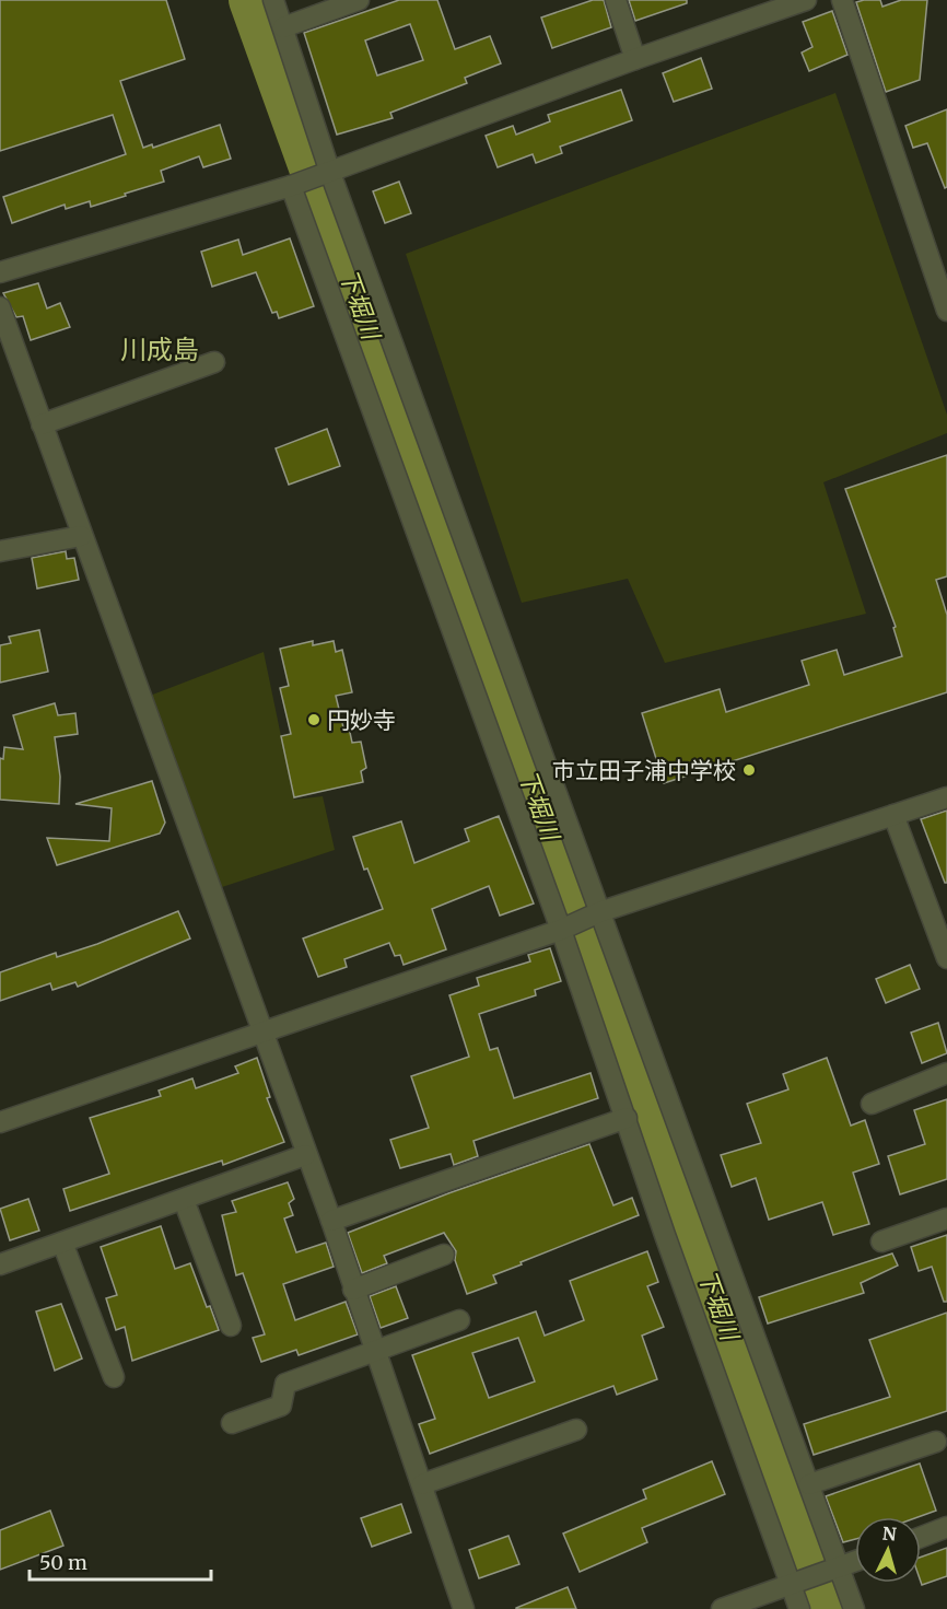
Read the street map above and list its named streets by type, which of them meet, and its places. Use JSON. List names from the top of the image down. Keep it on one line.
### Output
{"districts":["川成島"],"water":["下堀川"],"places":["円妙寺","市立田子浦中学校"],"scale_bar":"50 m","north":"top"}
